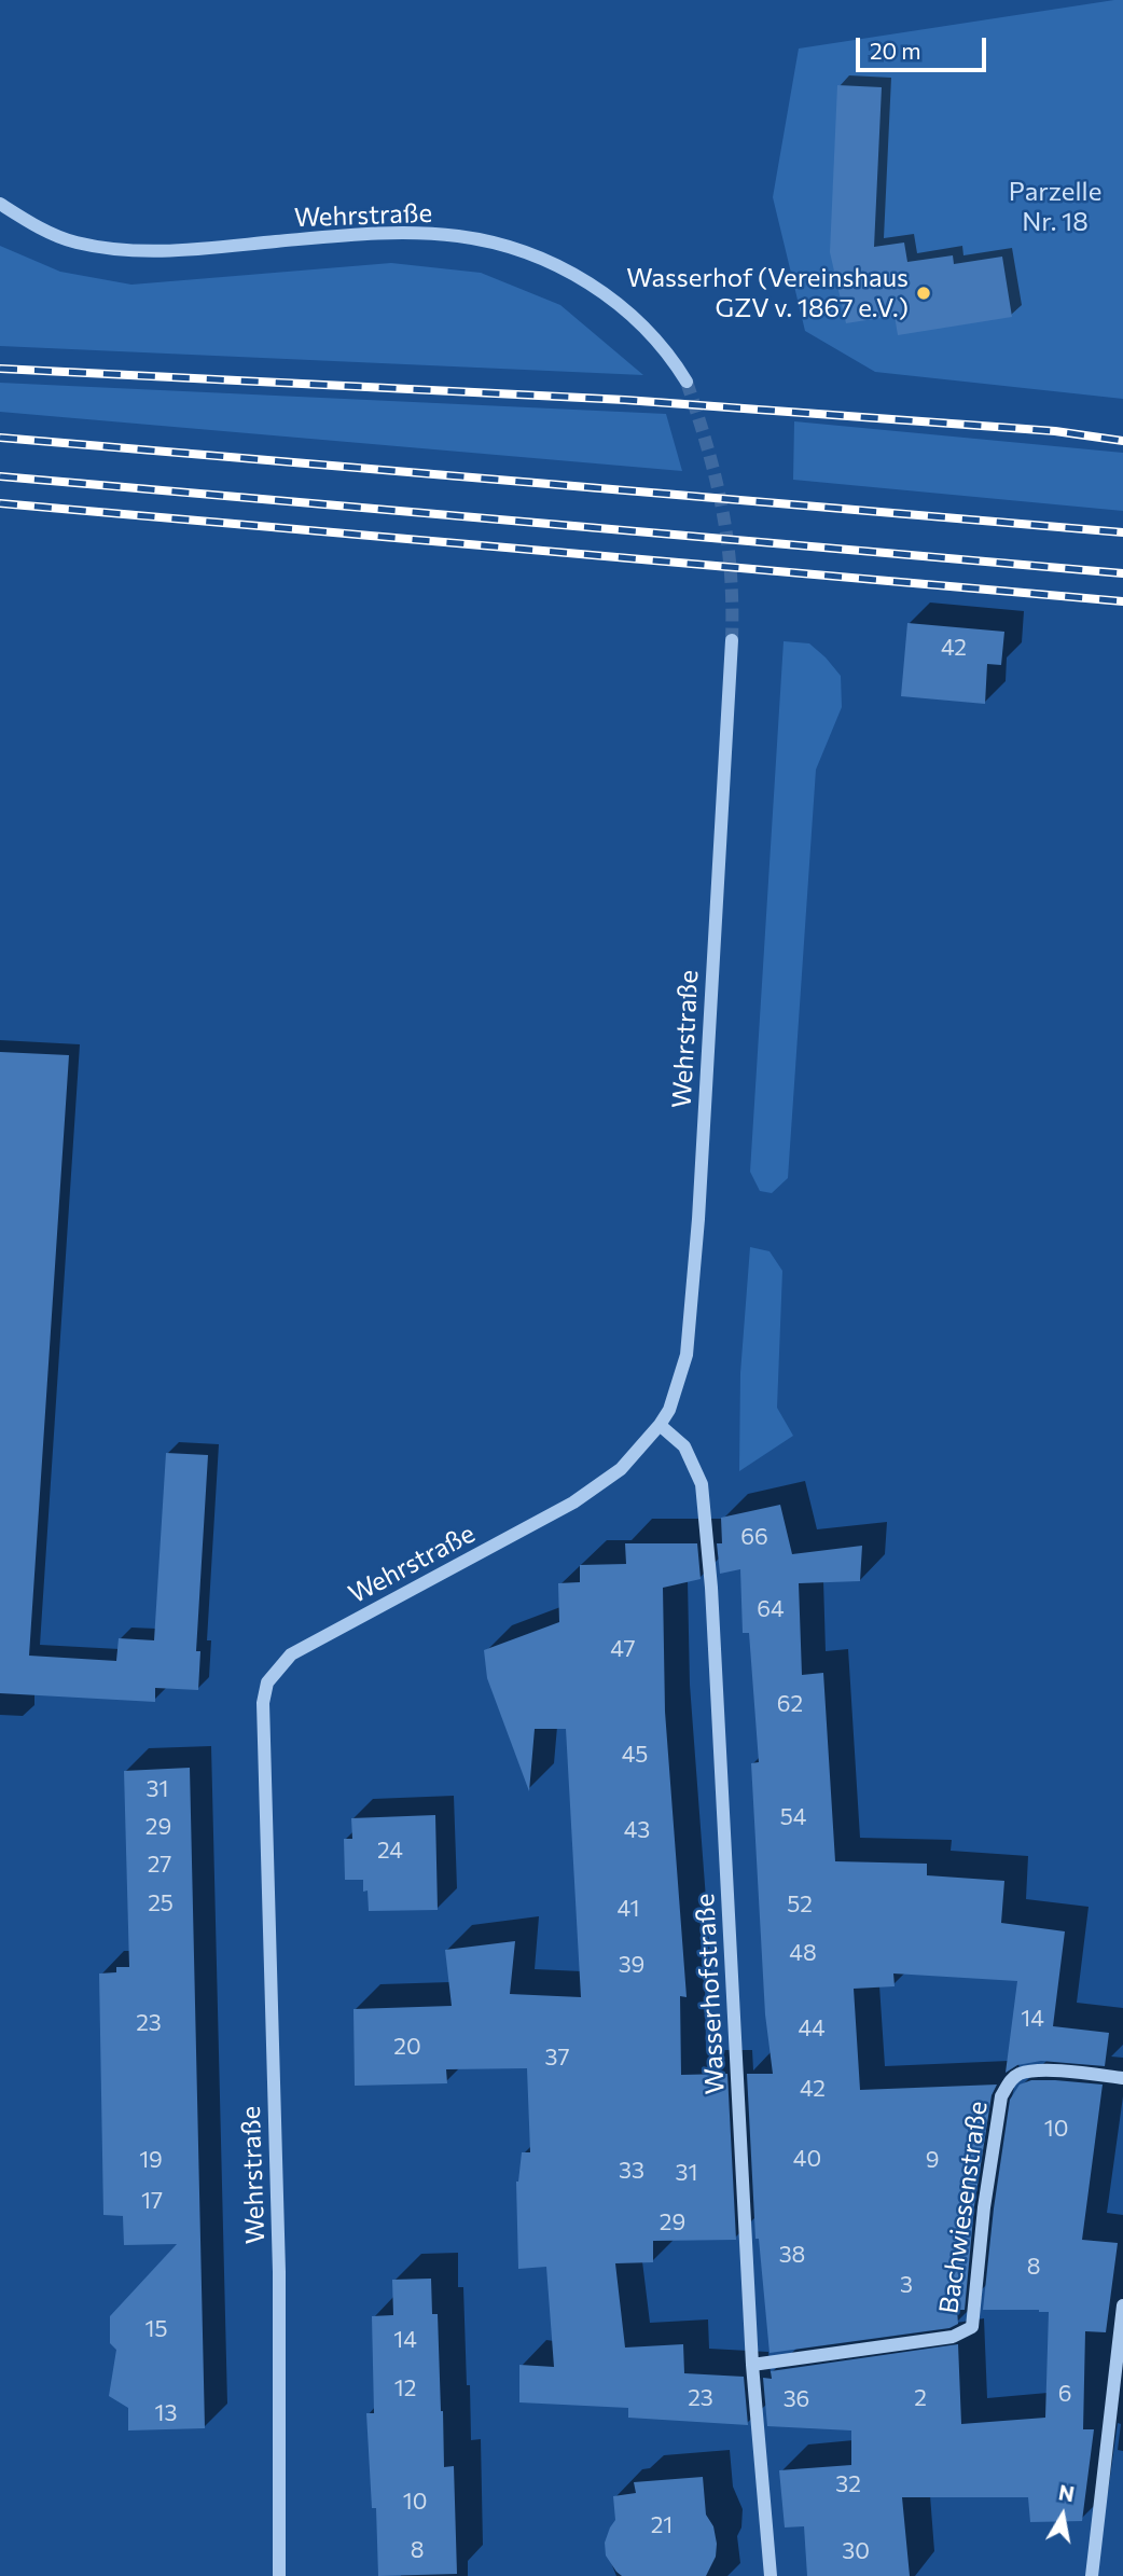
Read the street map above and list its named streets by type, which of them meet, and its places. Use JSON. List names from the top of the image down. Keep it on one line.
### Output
{"streets":{"street":["Wehrstraße","Wasserhofstraße","Bachwiesenstraße"]},"crossings":[["Wehrstraße","Wasserhofstraße"],["Wasserhofstraße","Bachwiesenstraße"]],"parks":["Parzelle Nr. 18"],"places":["Wasserhof (Vereinshaus GZV v. 1867 e.V.)"],"house_numbers":["42","66","64","47","62","45","31","54","29","43","24","27","25","52","41","48","39","14","23","44","20","37","42","10","40","19","9","33","31","17","29","38","8","3","15","14","12","6","23","2","36","13","32","10","21","8","30"],"scale_bar":"20 m","north":"top"}
